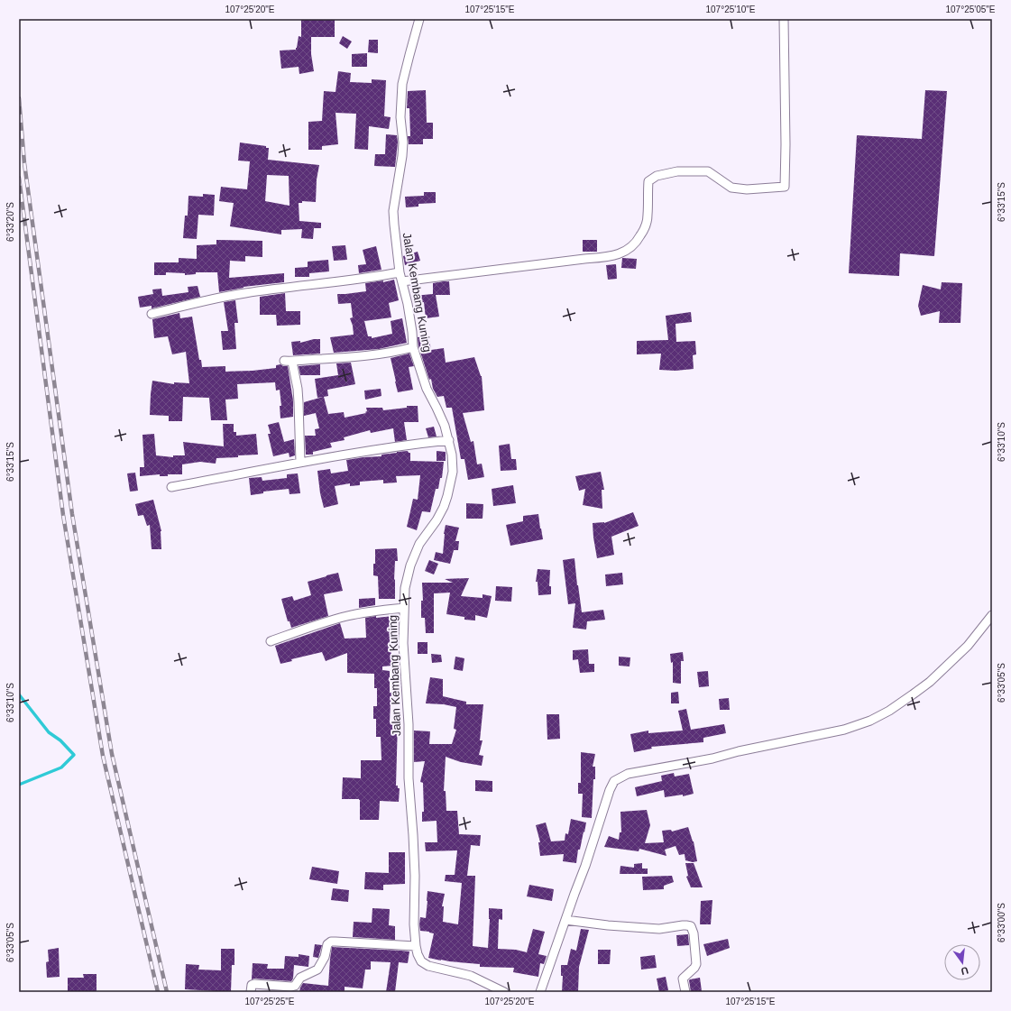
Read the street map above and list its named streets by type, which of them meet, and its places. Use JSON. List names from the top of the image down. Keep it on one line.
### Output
{"streets":{"street":["Jalan Kembang Kuning"]},"north":"bottom","coordinates":["107°25'20\"E","107°25'15\"E","107°25'10\"E","107°25'05\"E","6°33'15\"S","6°33'20\"S","6°33'10\"S","6°33'05\"S","6°33'00\"S","107°25'25\"E"]}
